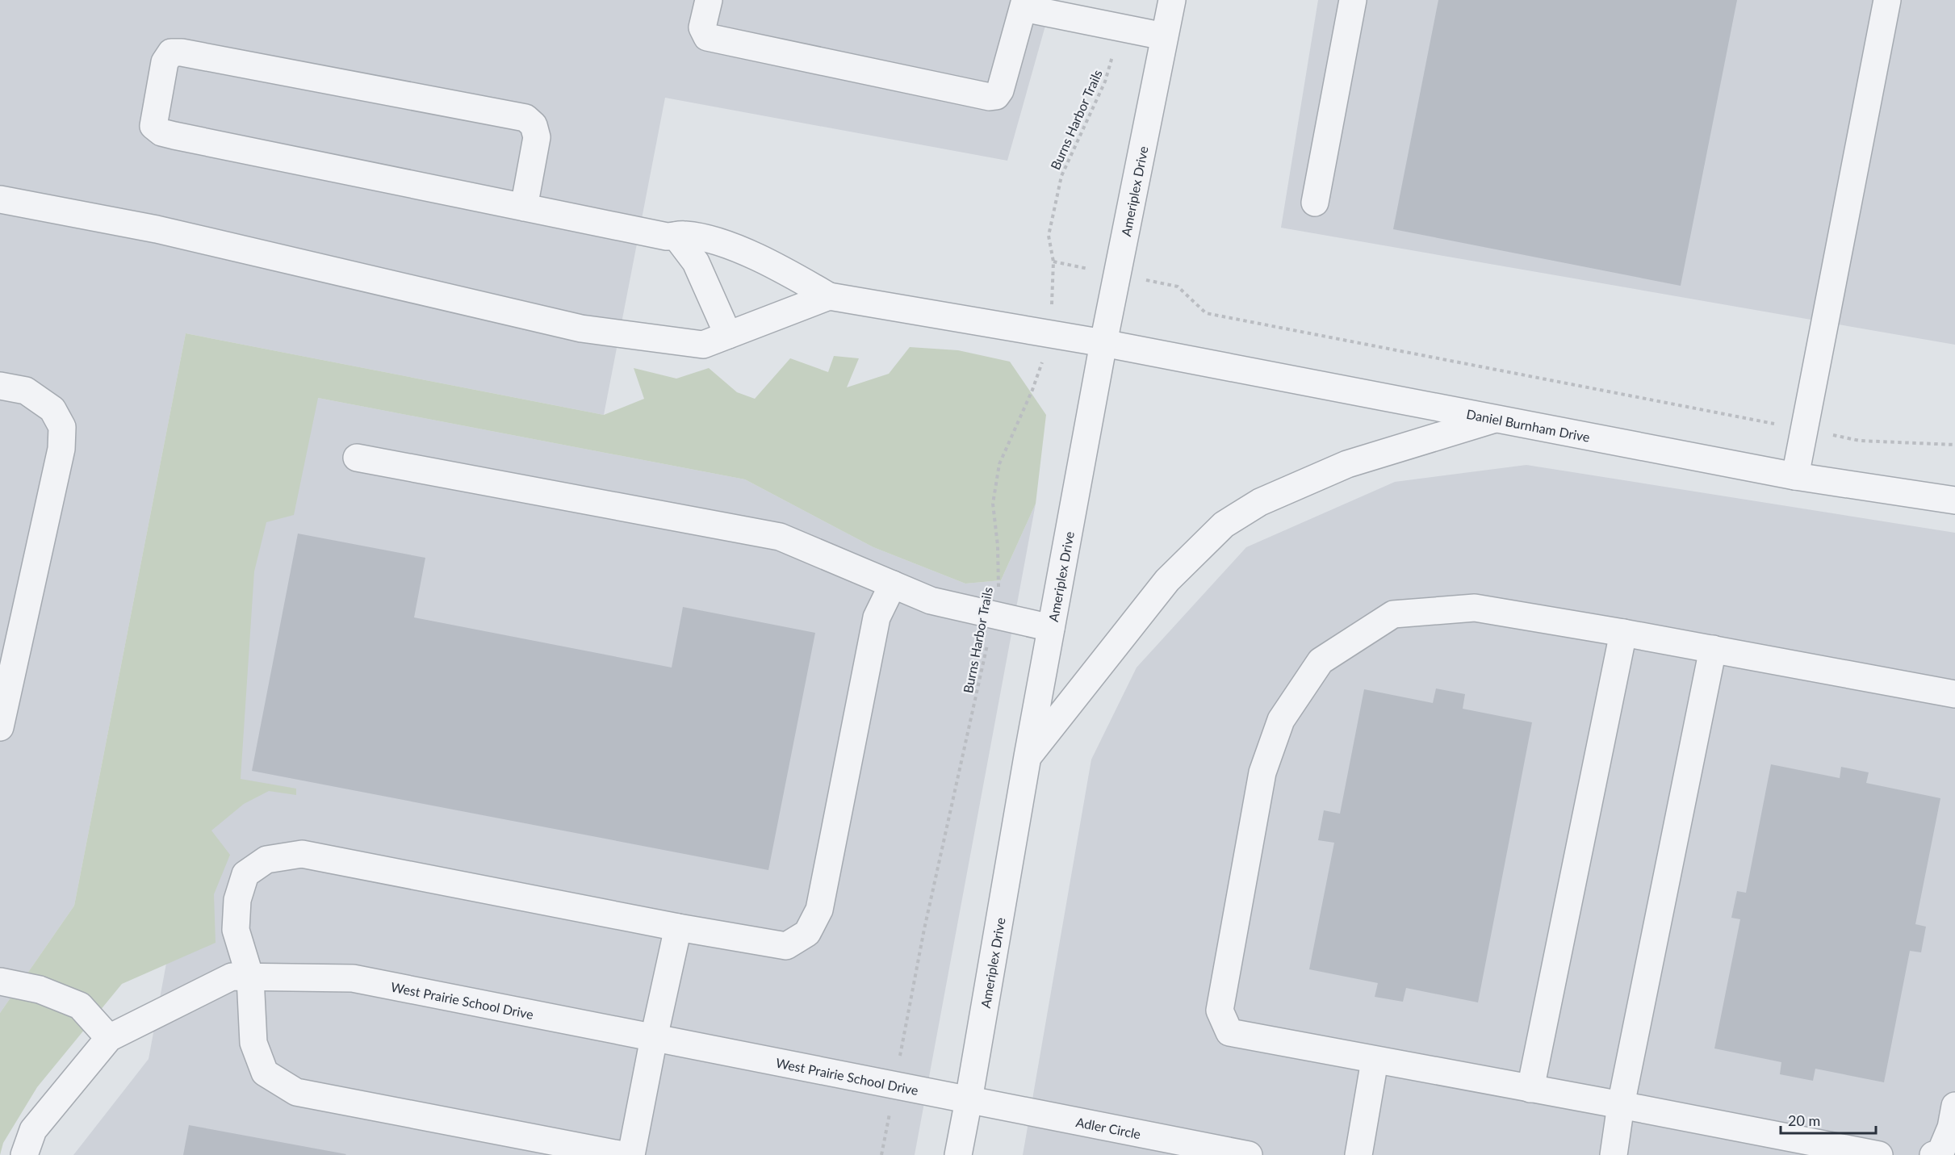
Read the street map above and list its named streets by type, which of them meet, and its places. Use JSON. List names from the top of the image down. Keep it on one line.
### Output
{"streets":{"street":["Ameriplex Drive","Daniel Burnham Drive","West Prairie School Drive","Adler Circle"],"path":["Burns Harbor Trails"]},"crossings":[["Burns Harbor Trails","Daniel Burnham Drive"],["Burns Harbor Trails","West Prairie School Drive"],["Ameriplex Drive","Daniel Burnham Drive"],["Ameriplex Drive","West Prairie School Drive"],["Ameriplex Drive","Adler Circle"],["West Prairie School Drive","Adler Circle"]],"scale_bar":"20 m"}
